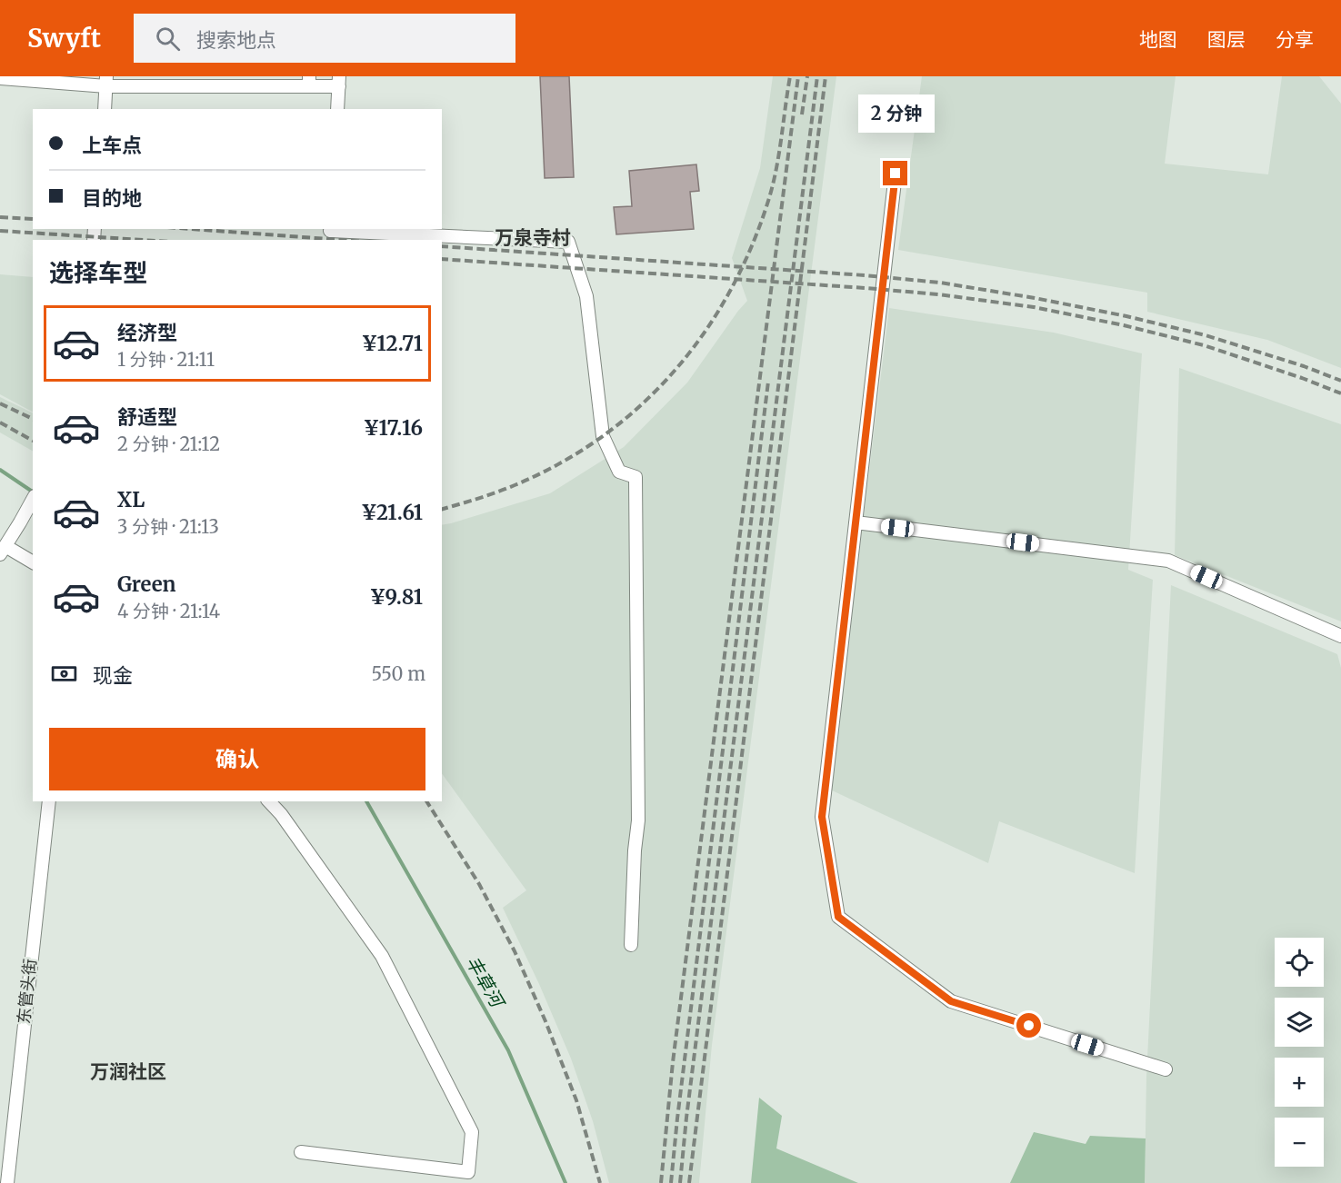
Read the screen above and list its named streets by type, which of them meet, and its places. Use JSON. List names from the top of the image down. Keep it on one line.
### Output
{"streets":{"street":["东管头街"]},"districts":["万泉寺村","万润社区"],"water":["丰草河"],"page":{"header":"Swyft","search":"搜索地点","nav":["地图","图层","分享"],"bubble":"2 分钟","banner":["上车点","目的地"],"heading":"选择车型","list":[{"name":"经济型","note":"1 分钟 · 21:11","value":"¥12.71"},{"name":"舒适型","note":"2 分钟 · 21:12","value":"¥17.16"},{"name":"XL","note":"3 分钟 · 21:13","value":"¥21.61"},{"name":"Green","note":"4 分钟 · 21:14","value":"¥9.81"}],"pay":["现金","550 m"],"buttons":"确认","map_buttons":["+","−"]}}
